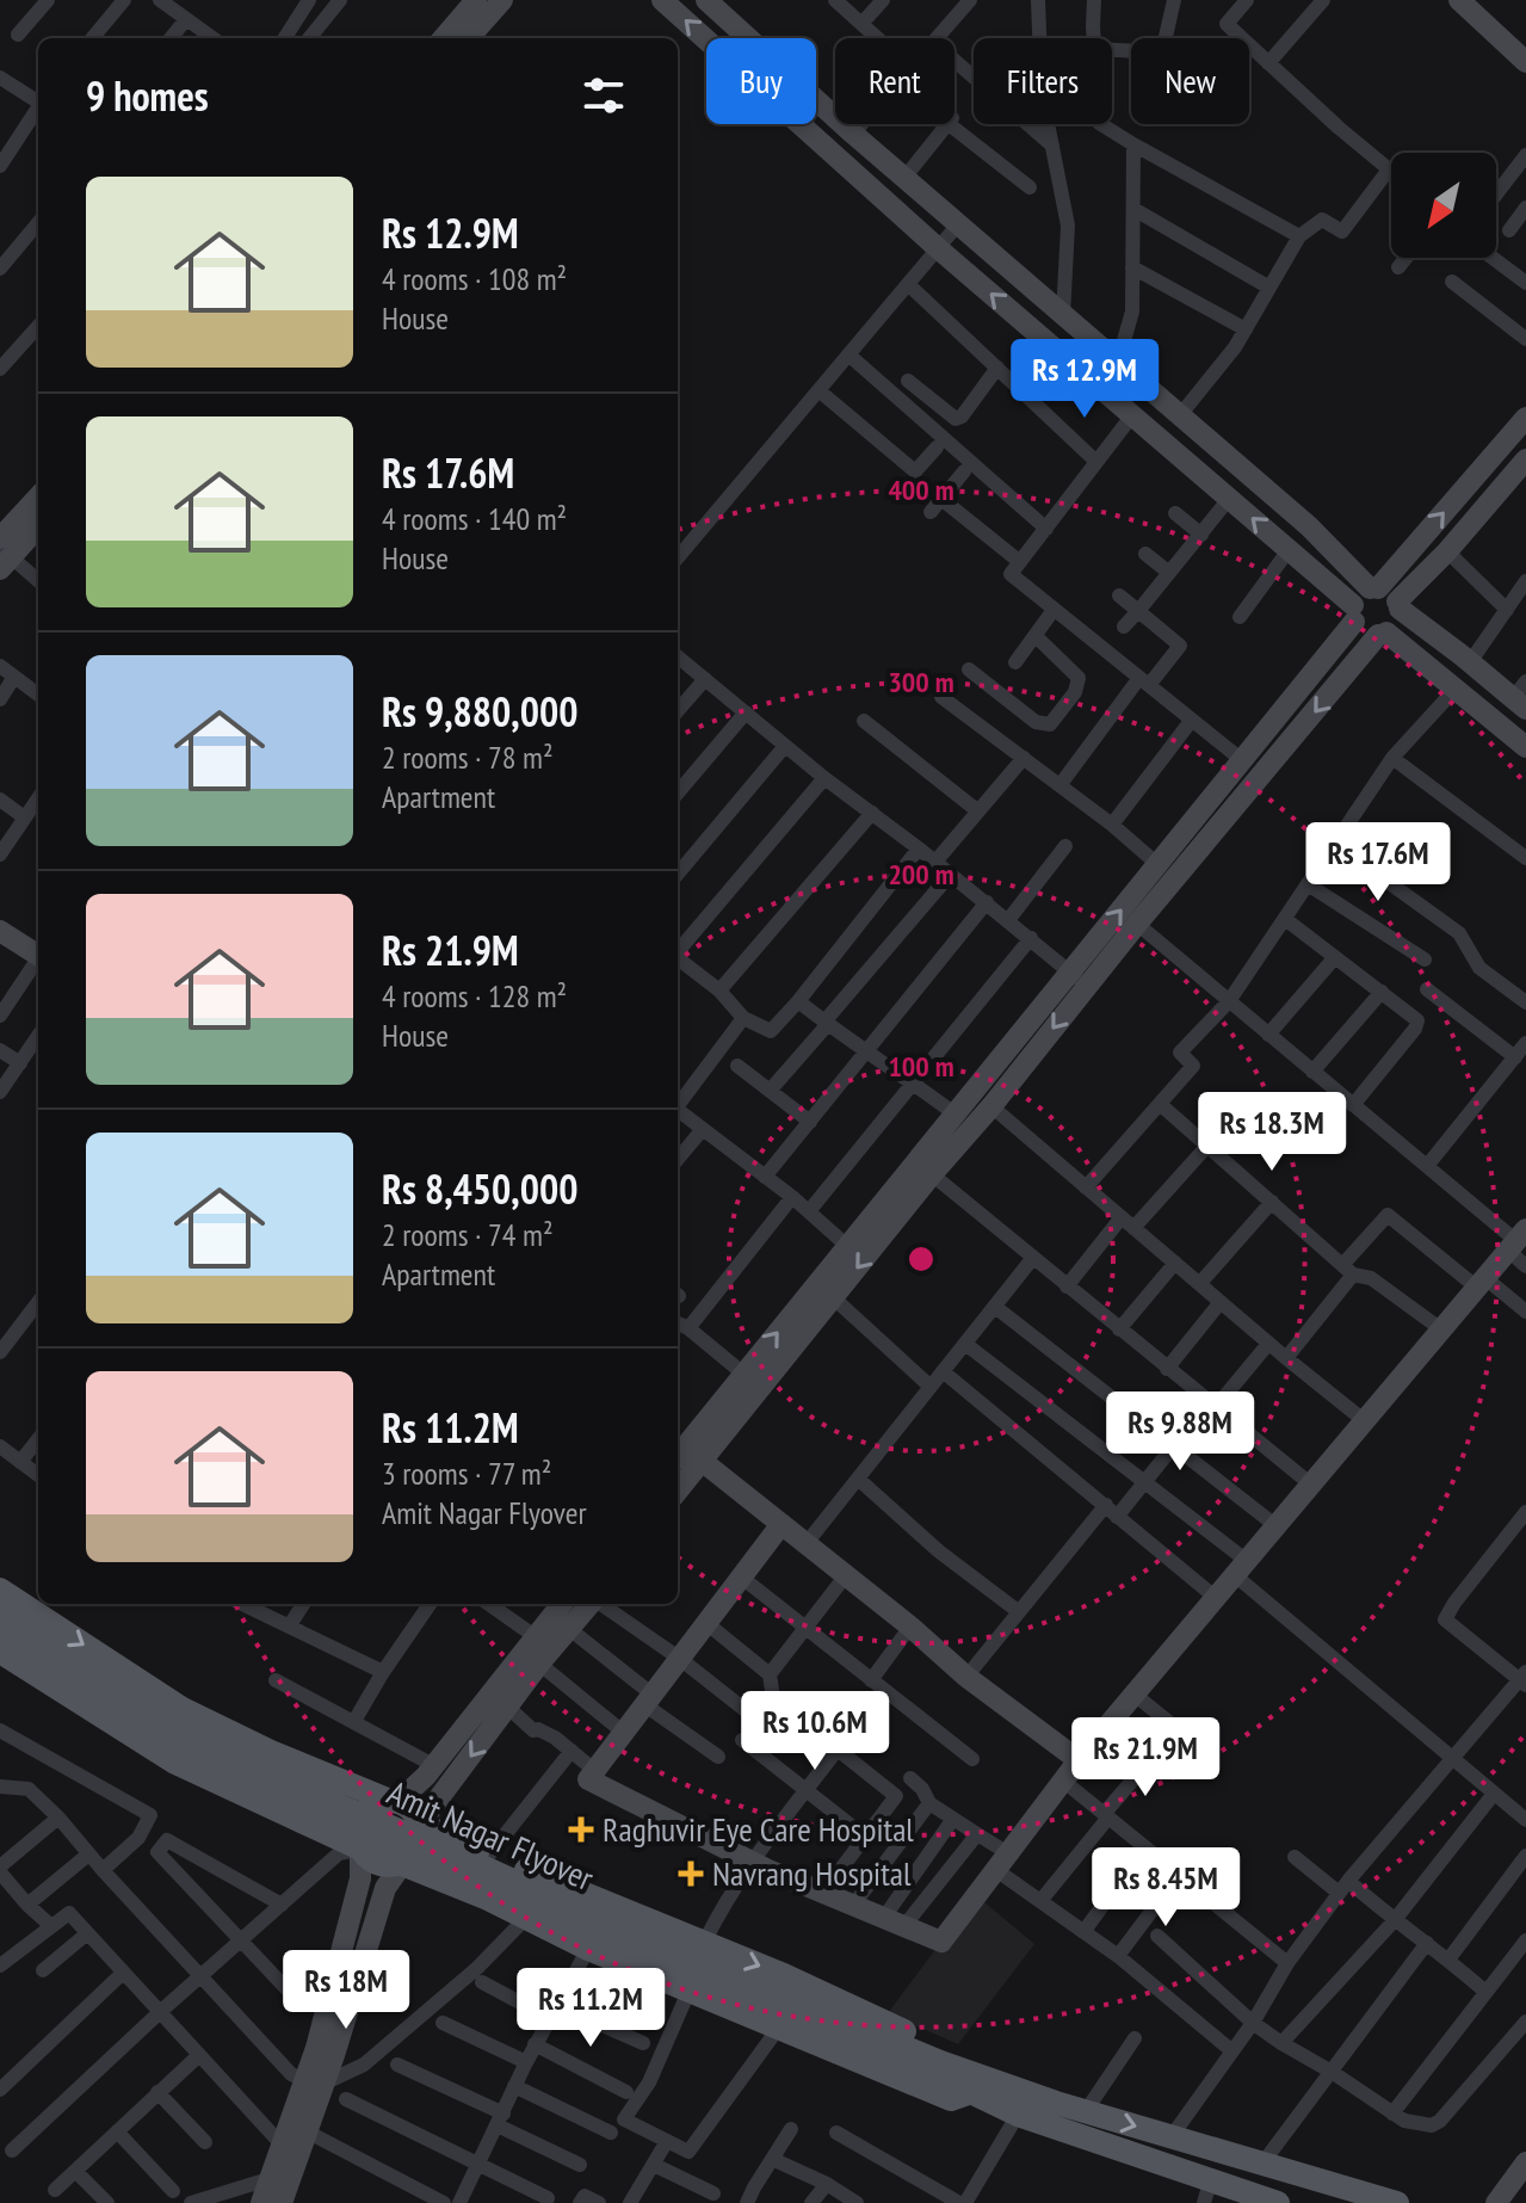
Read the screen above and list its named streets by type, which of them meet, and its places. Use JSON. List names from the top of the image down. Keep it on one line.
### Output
{"streets":{"main road":["Amit Nagar Flyover"]},"places":{"health":["Raghuvir Eye Care Hospital","Navrang Hospital"]},"north":"bottom left","page":{"chip":["Buy","Rent","Filters","New"],"heading":"9 homes","list":[{"name":"Rs 12.9M","note":"4 rooms · 108 m² · House"},{"name":"Rs 17.6M","note":"4 rooms · 140 m² · House"},{"name":"Rs 9,880,000","note":"2 rooms · 78 m² · Apartment"},{"name":"Rs 21.9M","note":"4 rooms · 128 m² · House"},{"name":"Rs 8,450,000","note":"2 rooms · 74 m² · Apartment"},{"name":"Rs 11.2M","note":"3 rooms · 77 m² · Amit Nagar Flyover"}],"price":["Rs 12.9M","Rs 17.6M","Rs 18.3M","Rs 9.88M","Rs 10.6M","Rs 21.9M","Rs 8.45M","Rs 18M","Rs 11.2M"]},"rings":["400 m","300 m","200 m","100 m"]}
